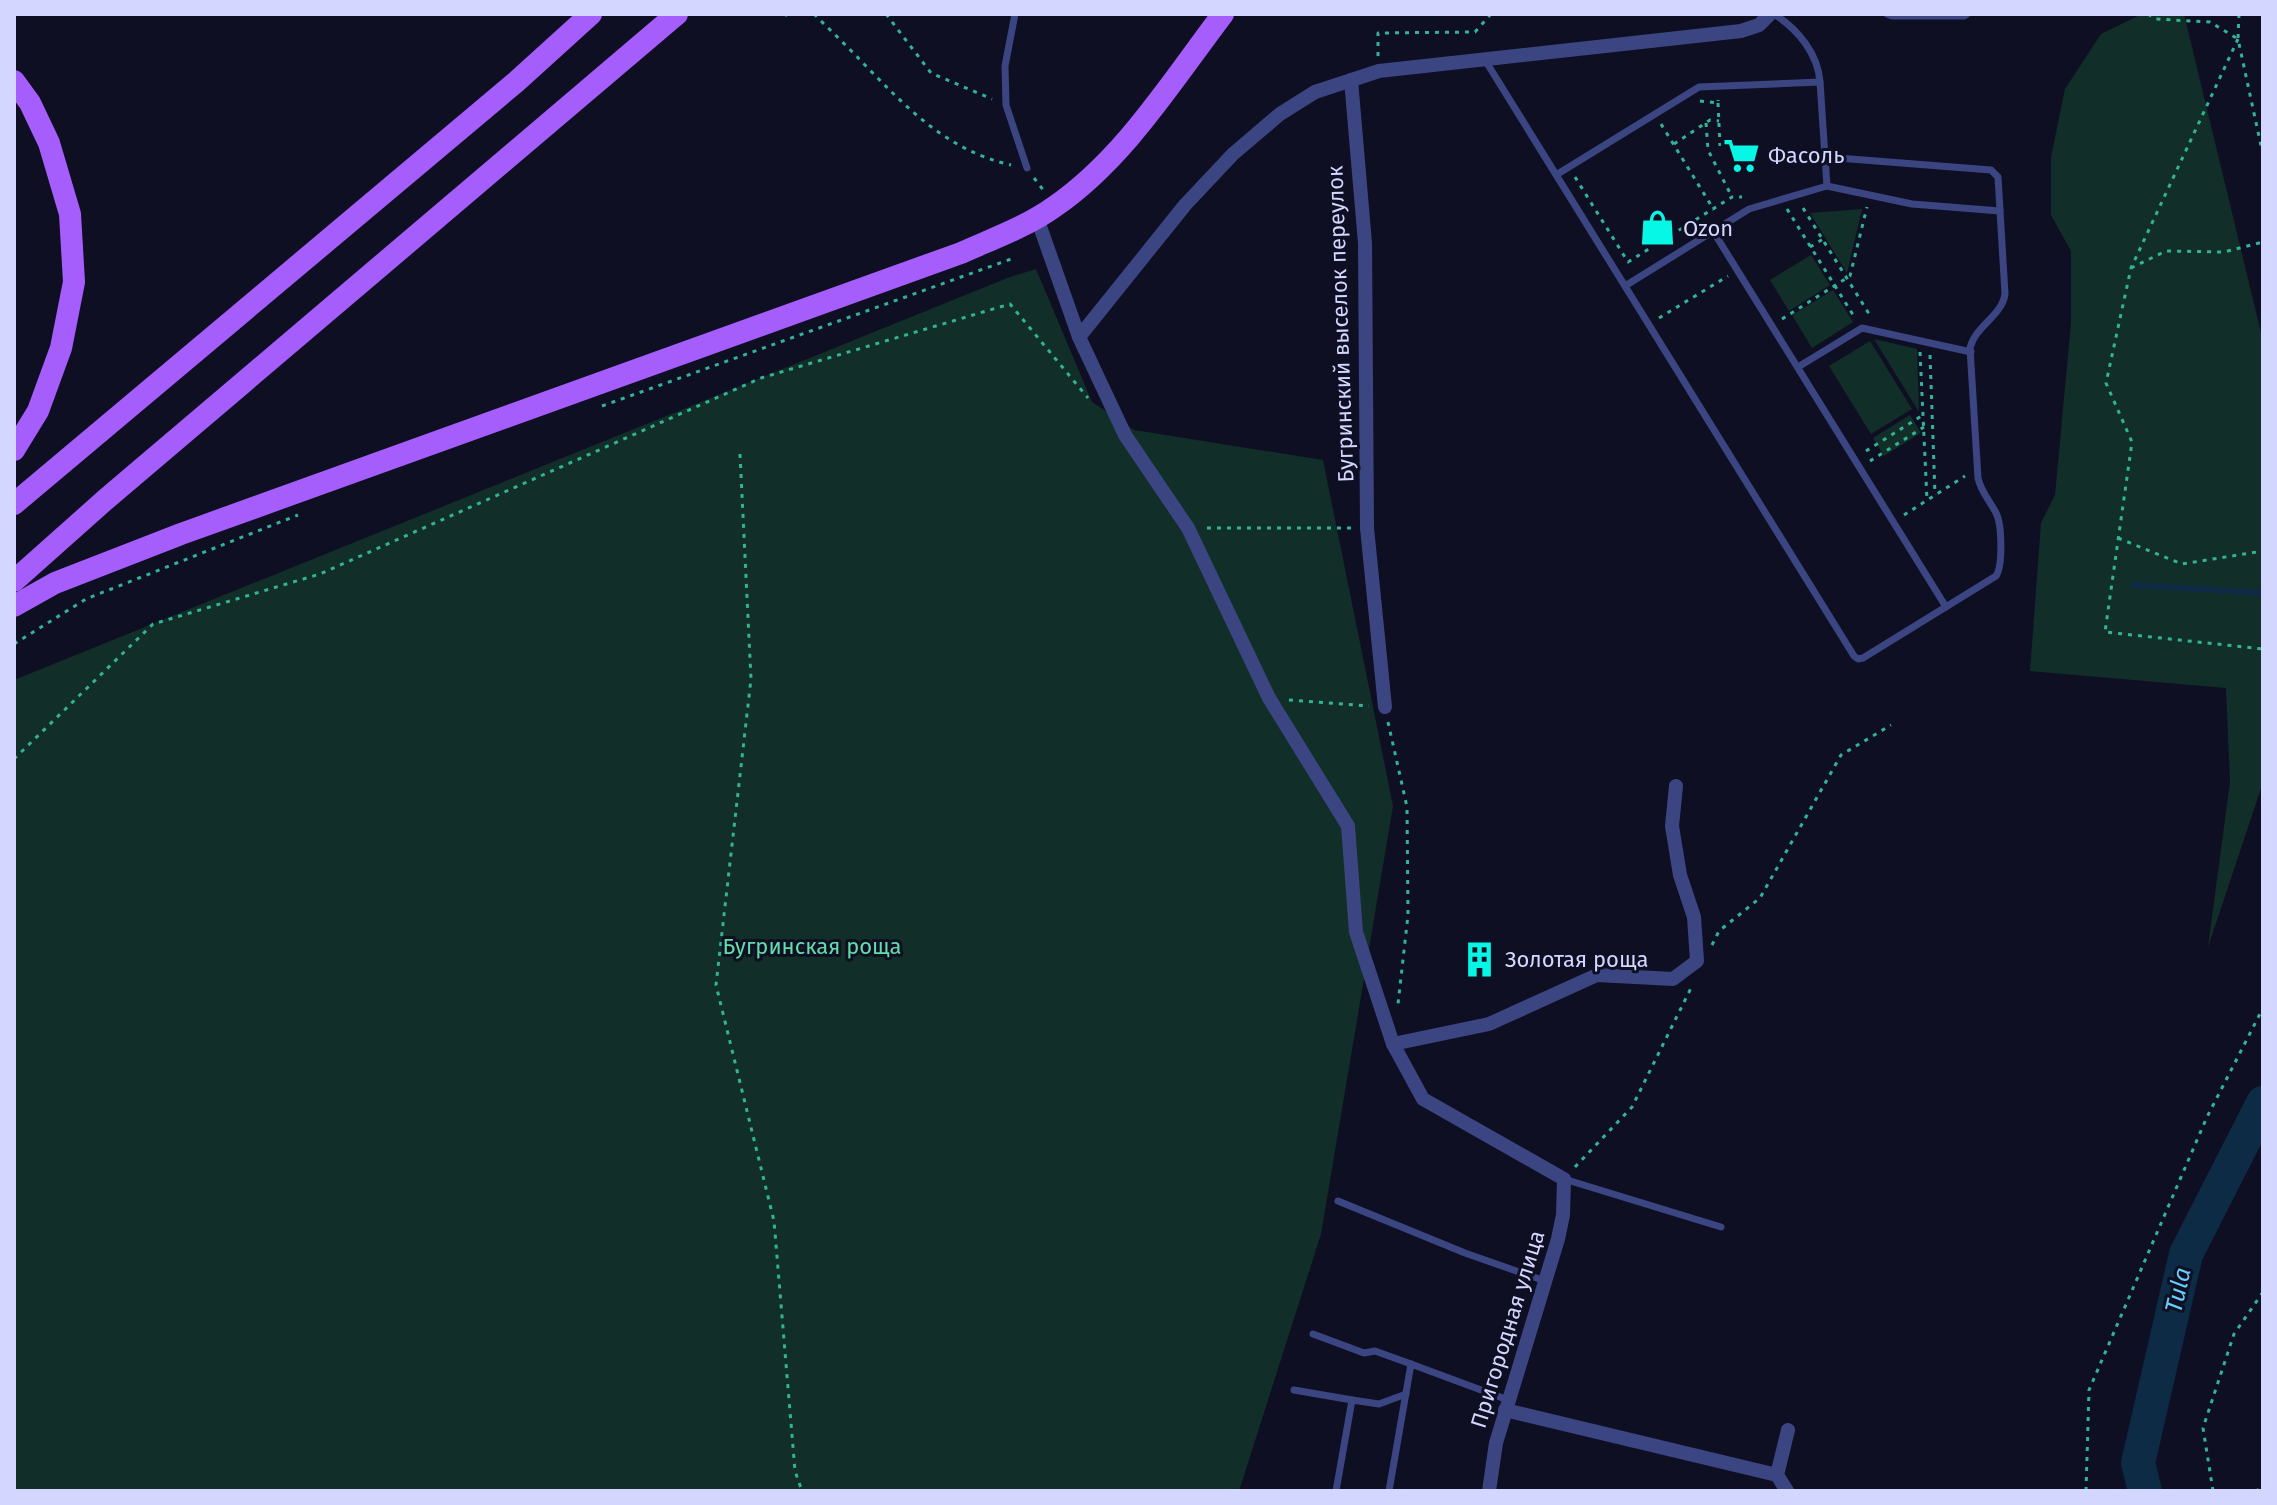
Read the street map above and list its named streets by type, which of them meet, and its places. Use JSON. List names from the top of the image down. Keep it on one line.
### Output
{"streets":{"street":["Бугринский выселок переулок","Пригородная улица"]},"water":["Tula"],"parks":["Бугринская роща"],"places":{"supermarket":["Фасоль"],"shop":["Ozon"],"building":["Золотая роща"]}}
